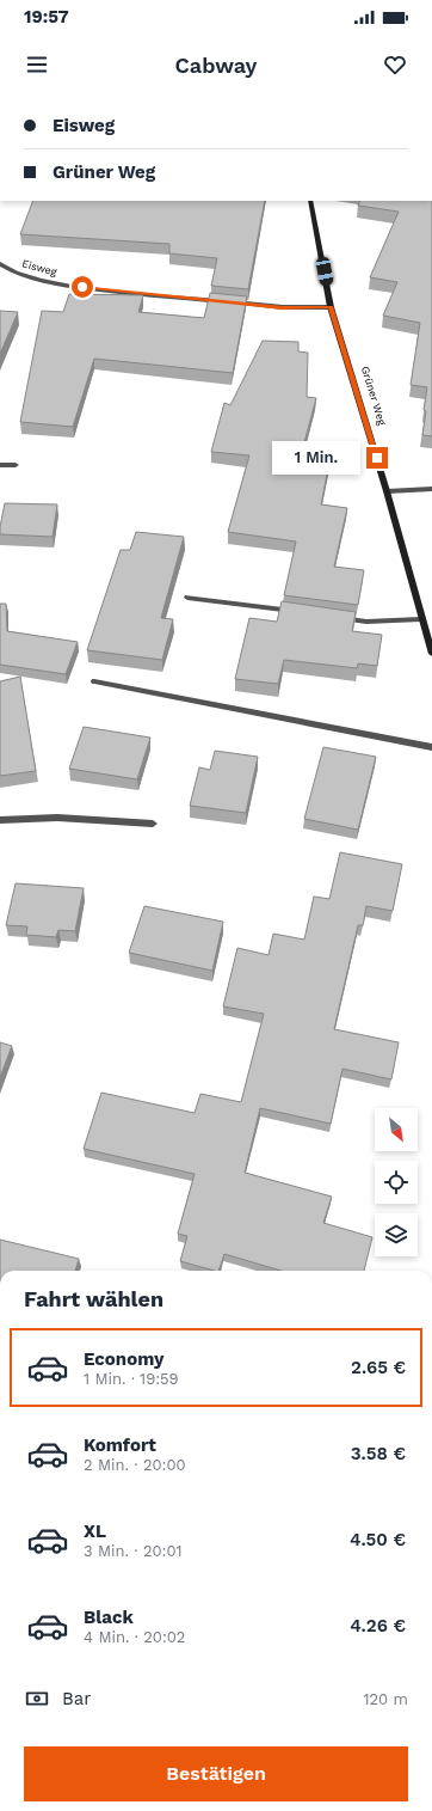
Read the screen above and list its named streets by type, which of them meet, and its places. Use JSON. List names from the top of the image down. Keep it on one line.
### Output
{"streets":{"street":["Eisweg","Grüner Weg"]},"crossings":[["Eisweg","Grüner Weg"]],"north":"bottom right","page":{"status":"19:57","header":"Cabway","banner":["Eisweg","Grüner Weg"],"bubble":"1 Min.","heading":"Fahrt wählen","list":[{"name":"Economy","note":"1 Min. · 19:59","value":"2.65 €"},{"name":"Komfort","note":"2 Min. · 20:00","value":"3.58 €"},{"name":"XL","note":"3 Min. · 20:01","value":"4.50 €"},{"name":"Black","note":"4 Min. · 20:02","value":"4.26 €"}],"pay":["Bar","120 m"],"buttons":"Bestätigen"}}
